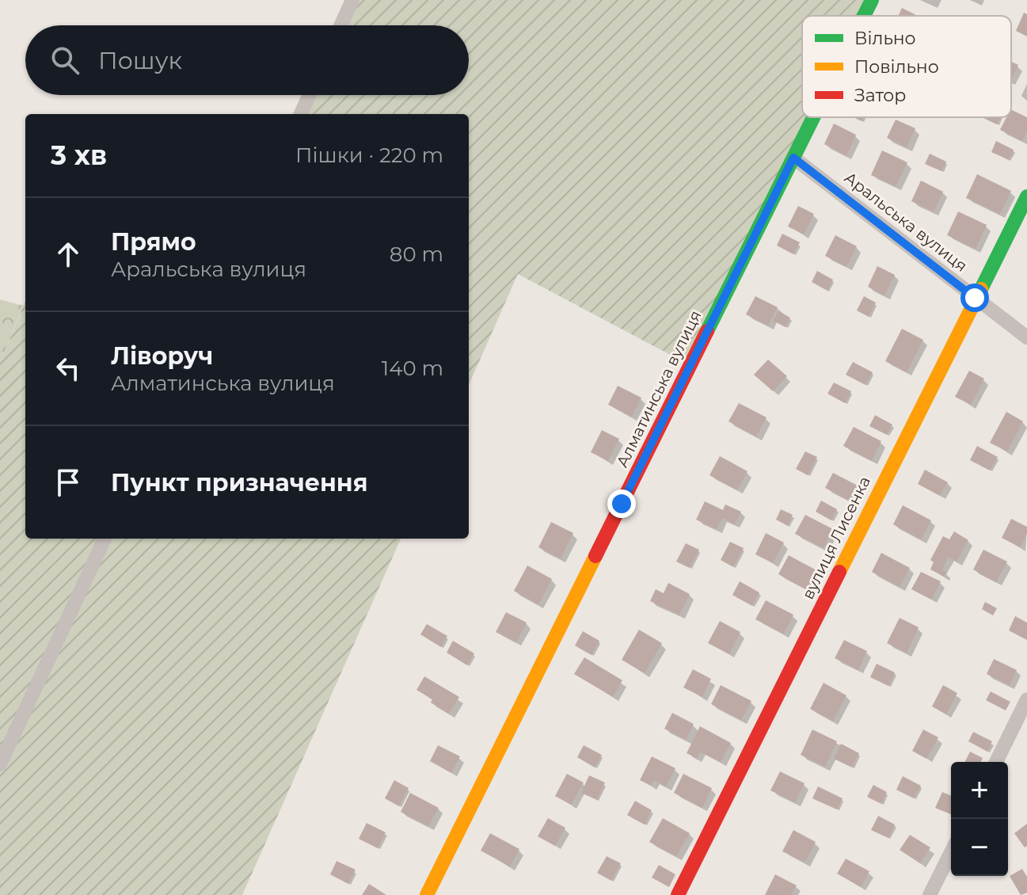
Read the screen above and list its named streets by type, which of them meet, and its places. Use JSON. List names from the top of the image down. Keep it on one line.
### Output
{"streets":{"street":["Аральська вулиця","Алматинська вулиця","вулиця Лисенка"]},"crossings":[["Аральська вулиця","Алматинська вулиця"],["Аральська вулиця","вулиця Лисенка"]],"legend":["Вільно","Повільно","Затор"],"page":{"search":"Пошук","heading":["3 хв","Пішки · 220 m"],"list":[["Прямо","Аральська вулиця","80 m"],["Ліворуч","Алматинська вулиця","140 m"],"Пункт призначення"],"map_buttons":["+","−"]}}
